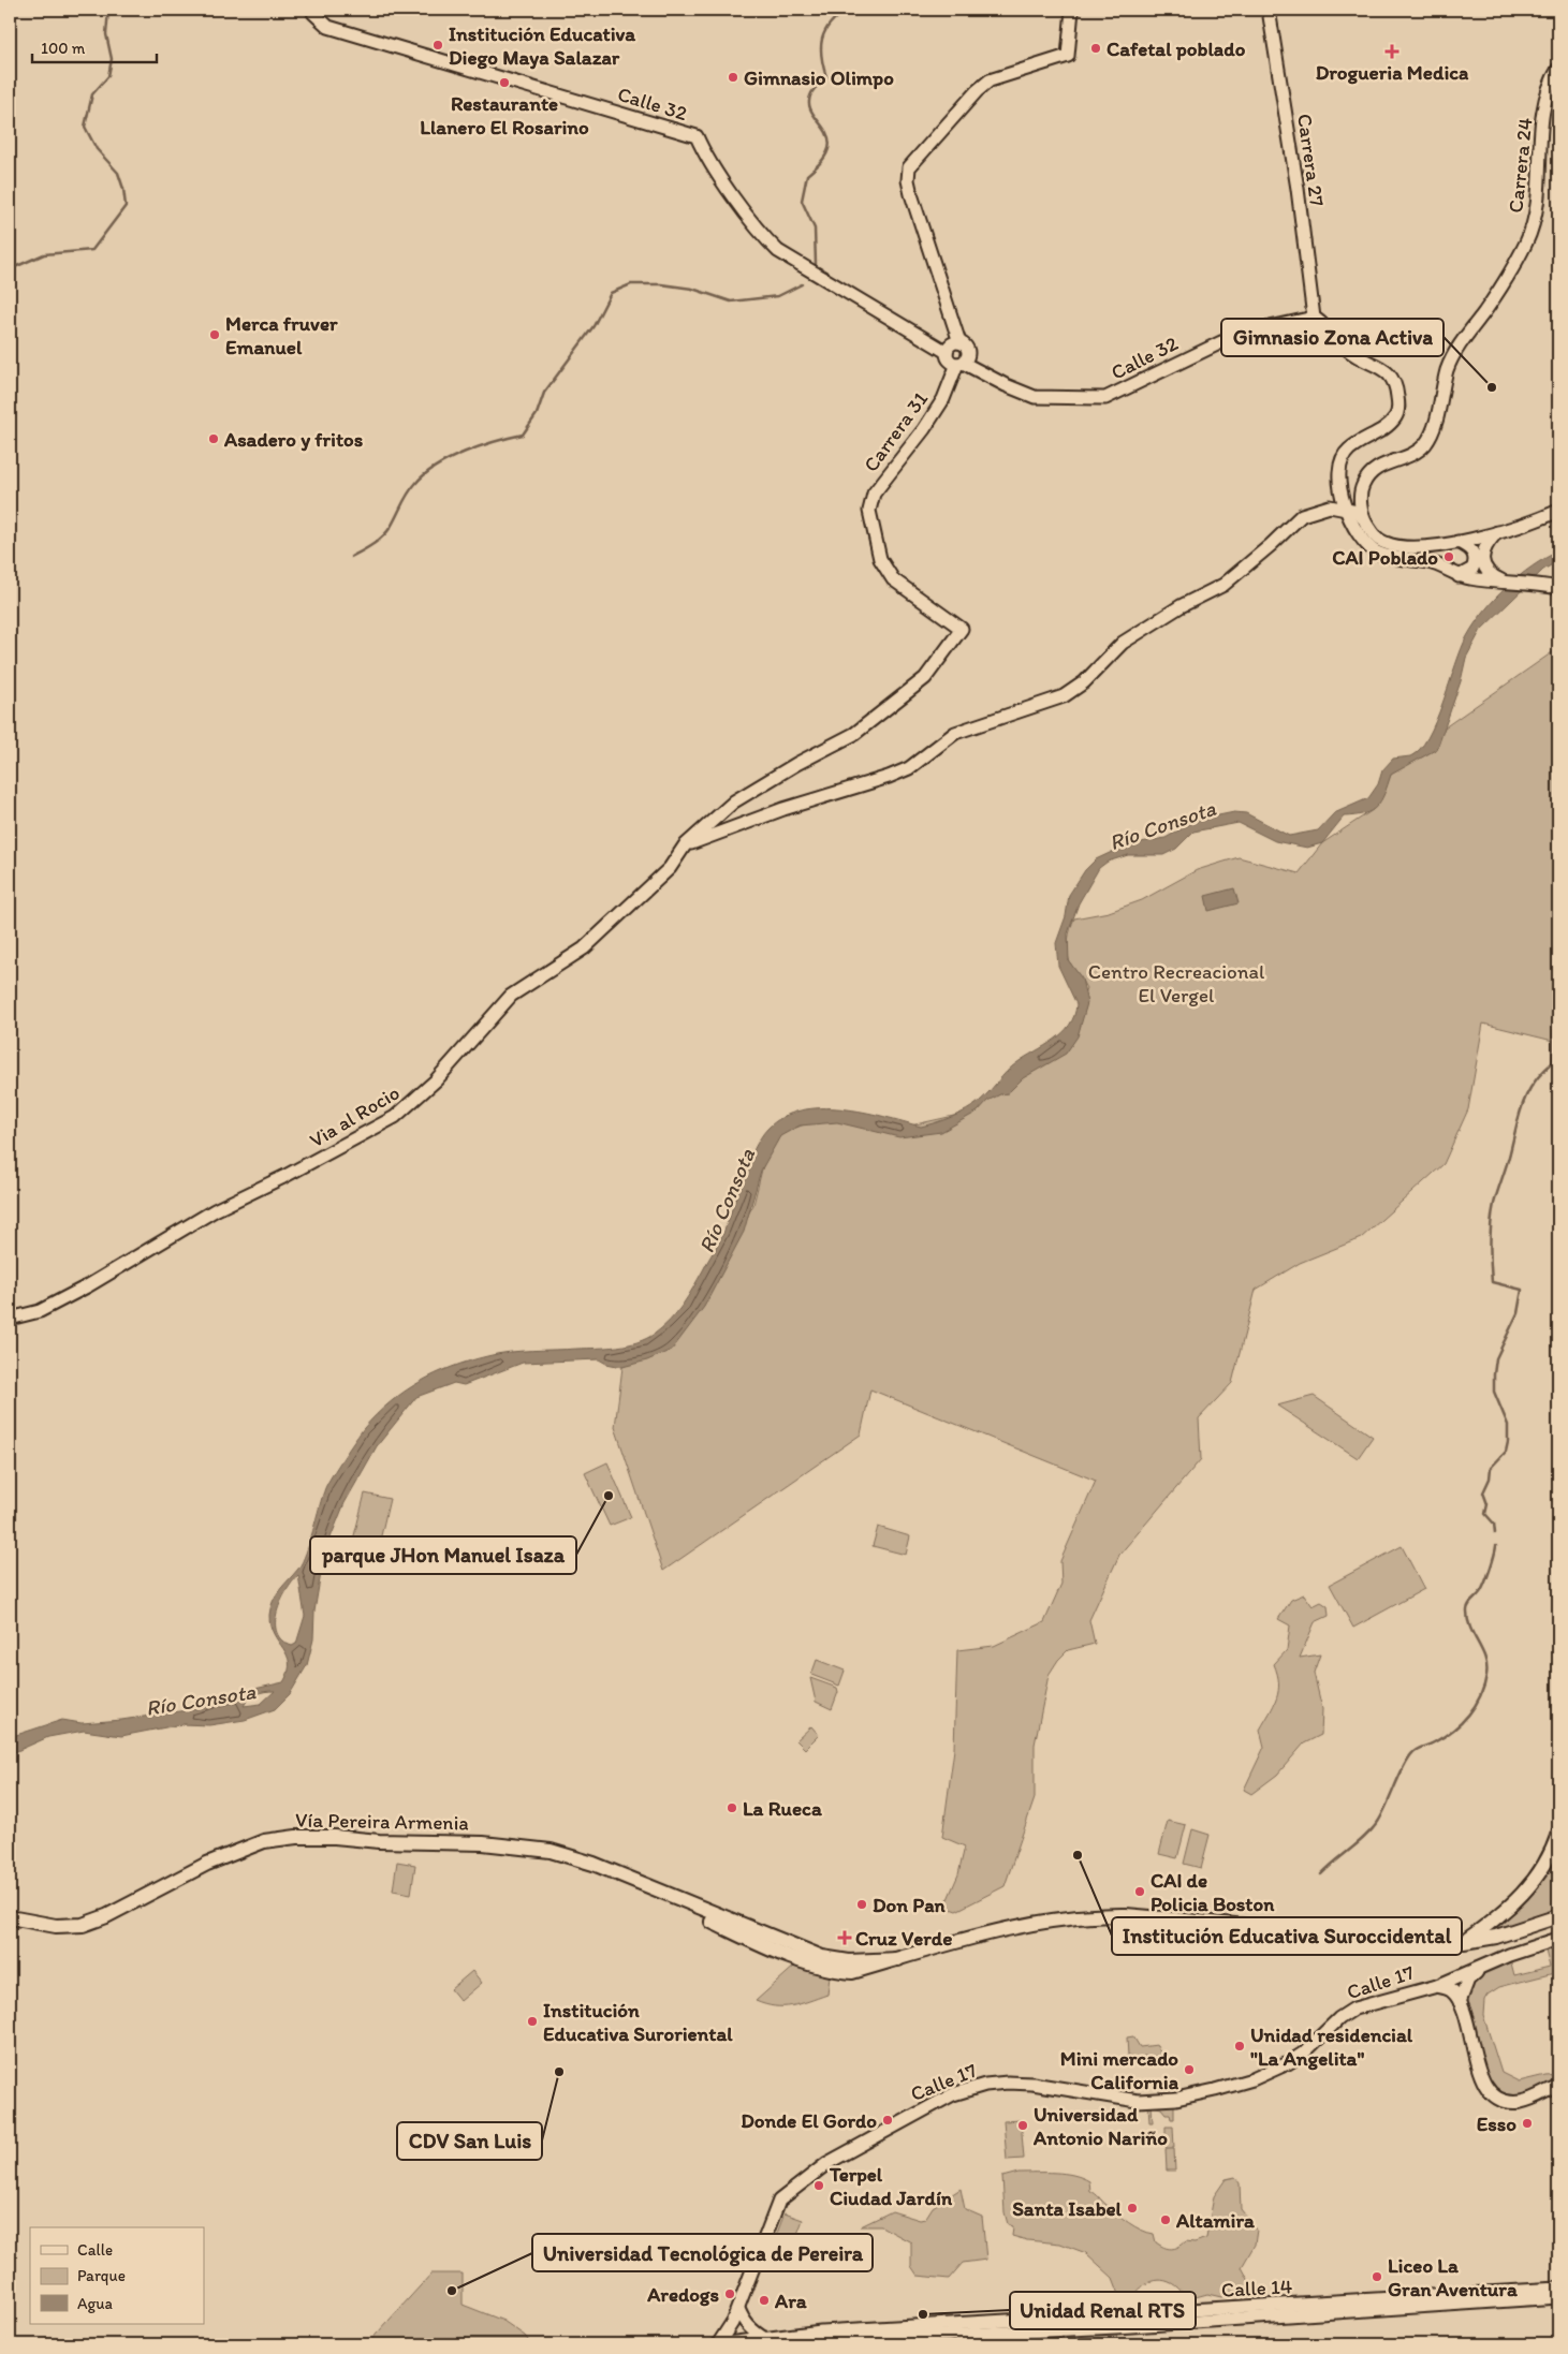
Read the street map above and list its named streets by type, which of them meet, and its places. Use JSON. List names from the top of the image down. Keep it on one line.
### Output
{"streets":{"main road":["Calle 32","Carrera 27","Carrera 24","Carrera 31","Via al Rocio","Vía Pereira Armenia","Calle 17","Calle 14"]},"crossings":[["Calle 32","Carrera 27"],["Calle 32","Carrera 31"],["Carrera 31","Via al Rocio"]],"water":["Río Consota"],"parks":["Centro Recreacional El Vergel"],"places":{"other":["Institución Educativa Diego Maya Salazar","Cafetal poblado","Gimnasio Olimpo","Restaurante Llanero El Rosarino","Merca fruver Emanuel","Gimnasio Zona Activa","Asadero y fritos","CAI Poblado","parque JHon Manuel Isaza","La Rueca","Institución Educativa Suroccidental","CAI de Policia Boston","Don Pan","Institución Educativa Suroriental","Unidad residencial \"La Angelita\"","Mini mercado California","CDV San Luis","Donde El Gordo","Esso","Universidad Antonio Nariño","Terpel Ciudad Jardín","Santa Isabel","Altamira","Liceo La Gran Aventura","Universidad Tecnológica de Pereira","Aredogs","Ara","Unidad Renal RTS"],"health":["Drogueria Medica","Cruz Verde"]},"legend":["Calle","Parque","Agua"],"scale_bar":"100 m"}
